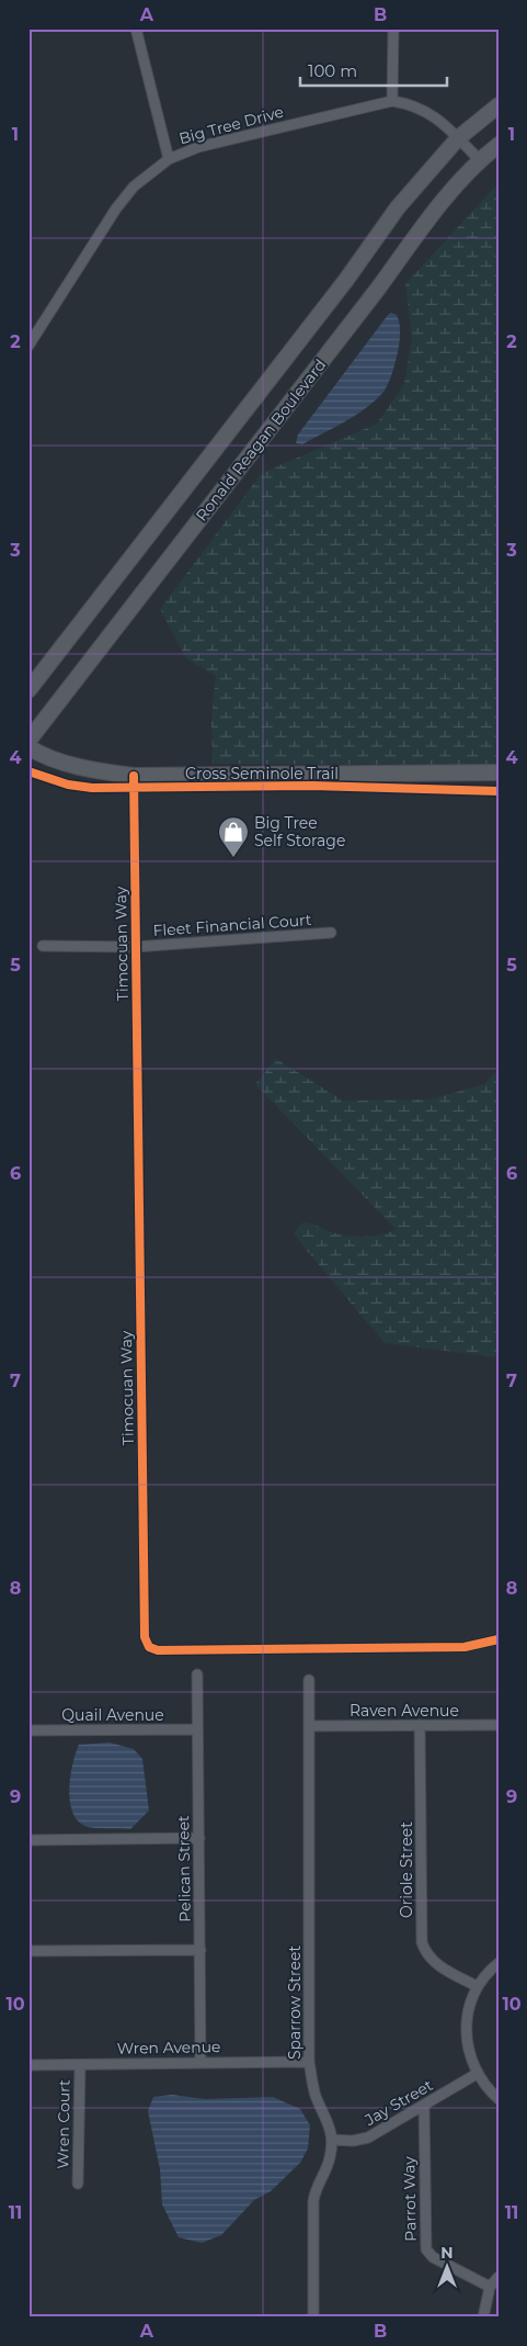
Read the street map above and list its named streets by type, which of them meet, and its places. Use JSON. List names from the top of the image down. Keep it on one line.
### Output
{"streets":{"main road":["Ronald Reagan Boulevard"],"street":["Big Tree Drive","Fleet Financial Court","Timocuan Way","Raven Avenue","Quail Avenue","Pelican Street","Oriole Street","Sparrow Street","Wren Avenue","Jay Street","Wren Court","Parrot Way"],"cycle path":["Cross Seminole Trail"]},"crossings":[["Big Tree Drive","Ronald Reagan Boulevard"],["Fleet Financial Court","Timocuan Way"],["Raven Avenue","Oriole Street"],["Raven Avenue","Sparrow Street"],["Quail Avenue","Pelican Street"],["Pelican Street","Wren Avenue"],["Sparrow Street","Wren Avenue"],["Sparrow Street","Jay Street"],["Wren Avenue","Wren Court"],["Jay Street","Parrot Way"]],"places":{"shop":["Big Tree Self Storage"]},"scale_bar":"100 m","north":"top","grid":{"columns":["A","B"],"rows":["1","2","3","4","5","6","7","8","9","10","11"]}}
